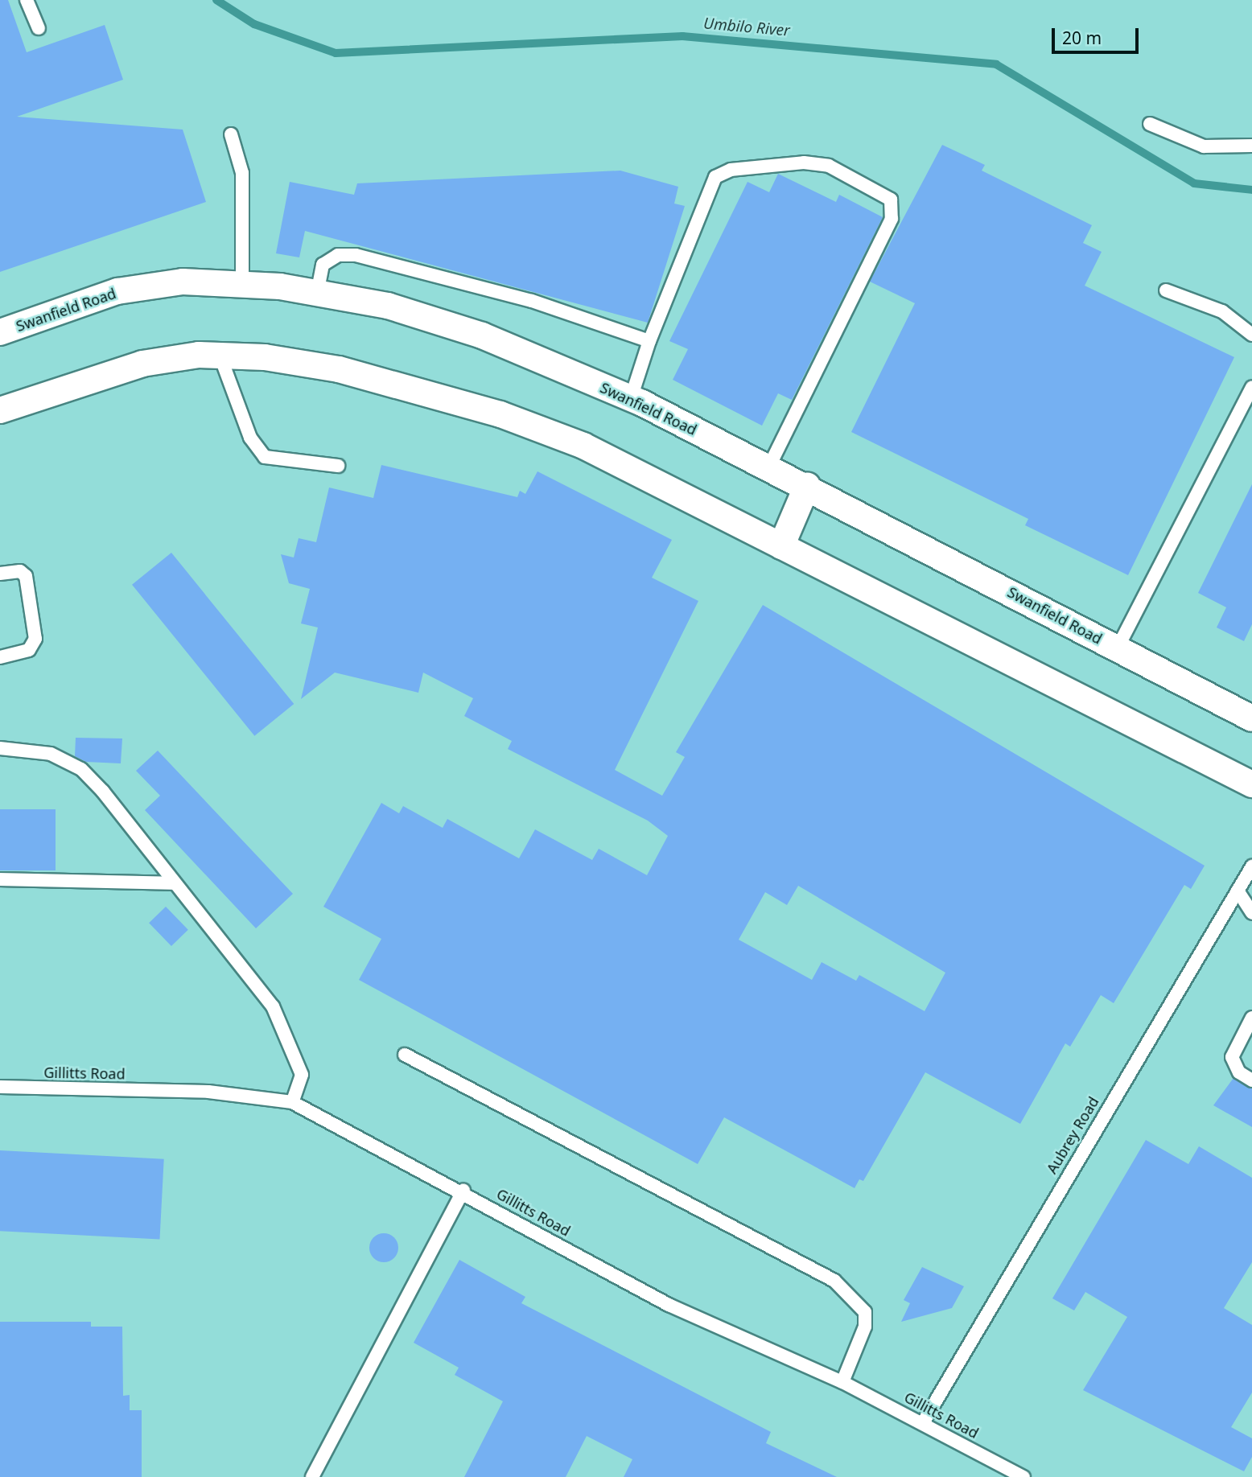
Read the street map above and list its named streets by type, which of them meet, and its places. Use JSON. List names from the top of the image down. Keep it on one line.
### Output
{"streets":{"street":["Swanfield Road"],"lane":["Gillitts Road","Aubrey Road"]},"crossings":[["Gillitts Road","Aubrey Road"]],"water":["Umbilo River"],"scale_bar":"20 m"}
